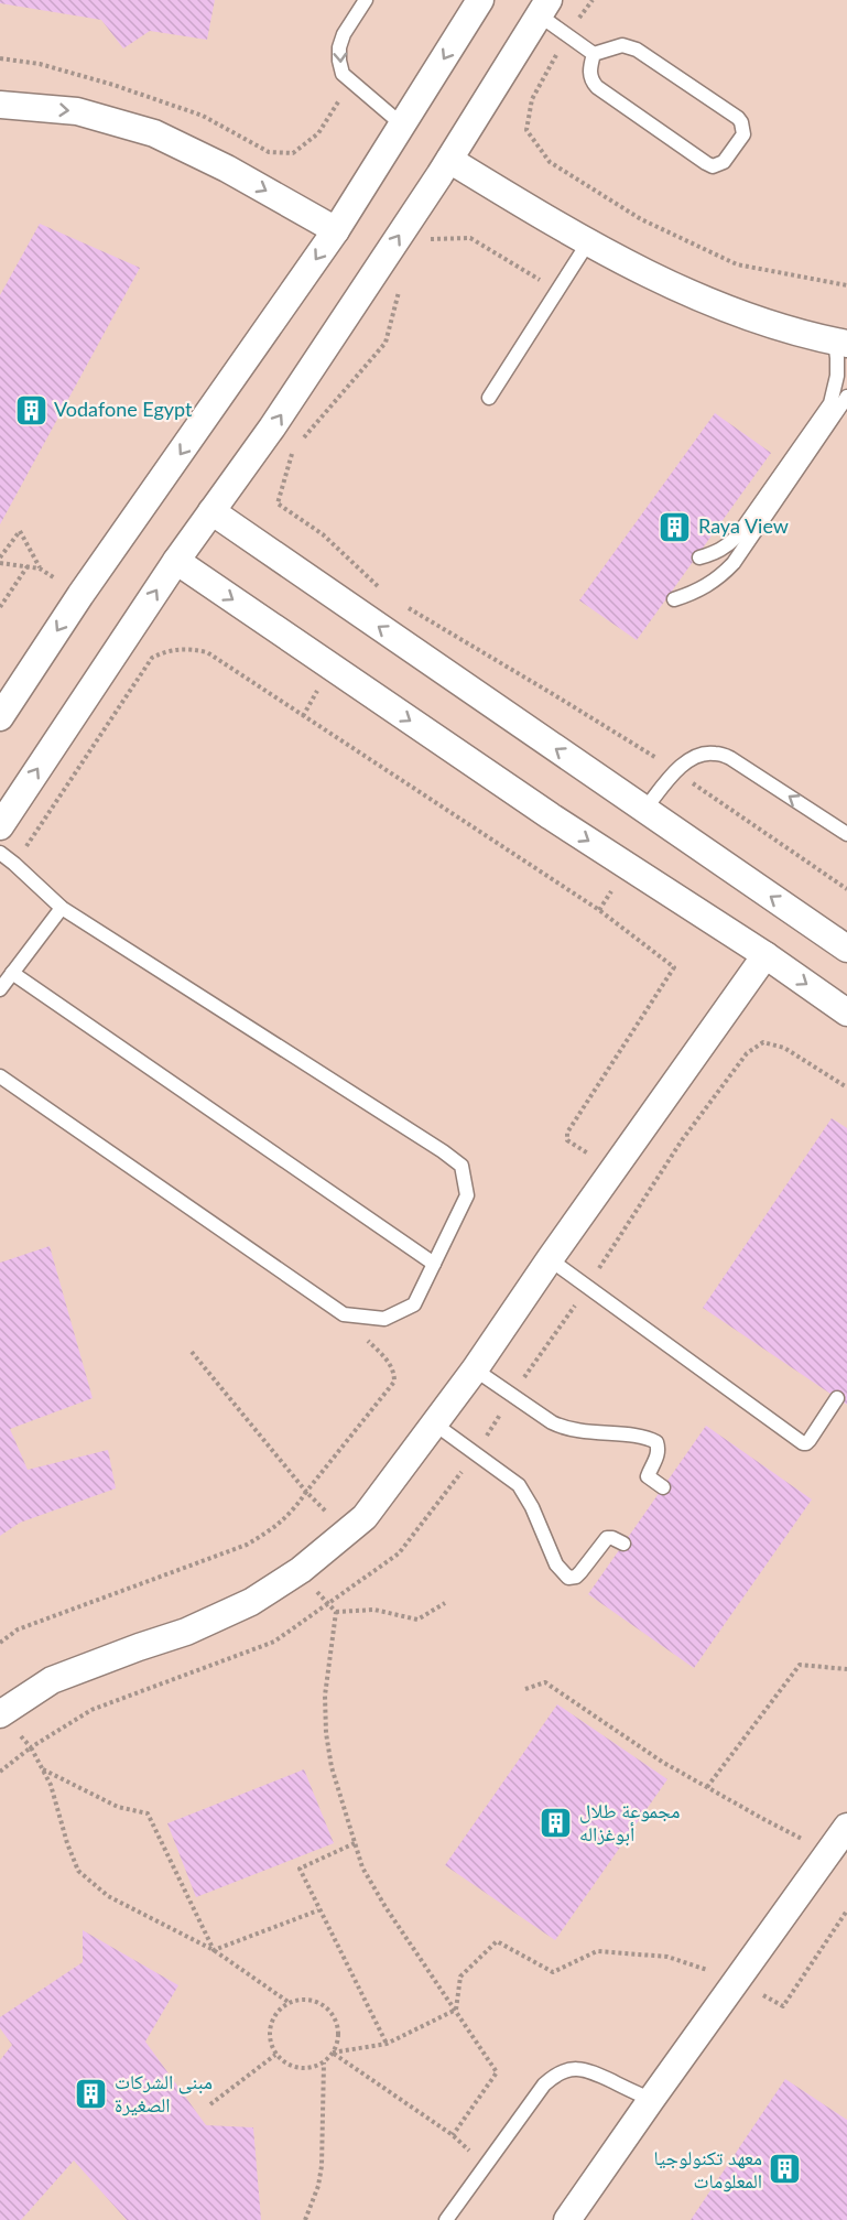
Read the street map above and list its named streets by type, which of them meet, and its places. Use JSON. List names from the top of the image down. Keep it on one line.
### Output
{"places":{"building":["Vodafone Egypt","Raya View","مجموعة طلال أبوغزاله","مبنى الشركات الصغيرة","معهد تكنولوجيا المعلومات"]}}
